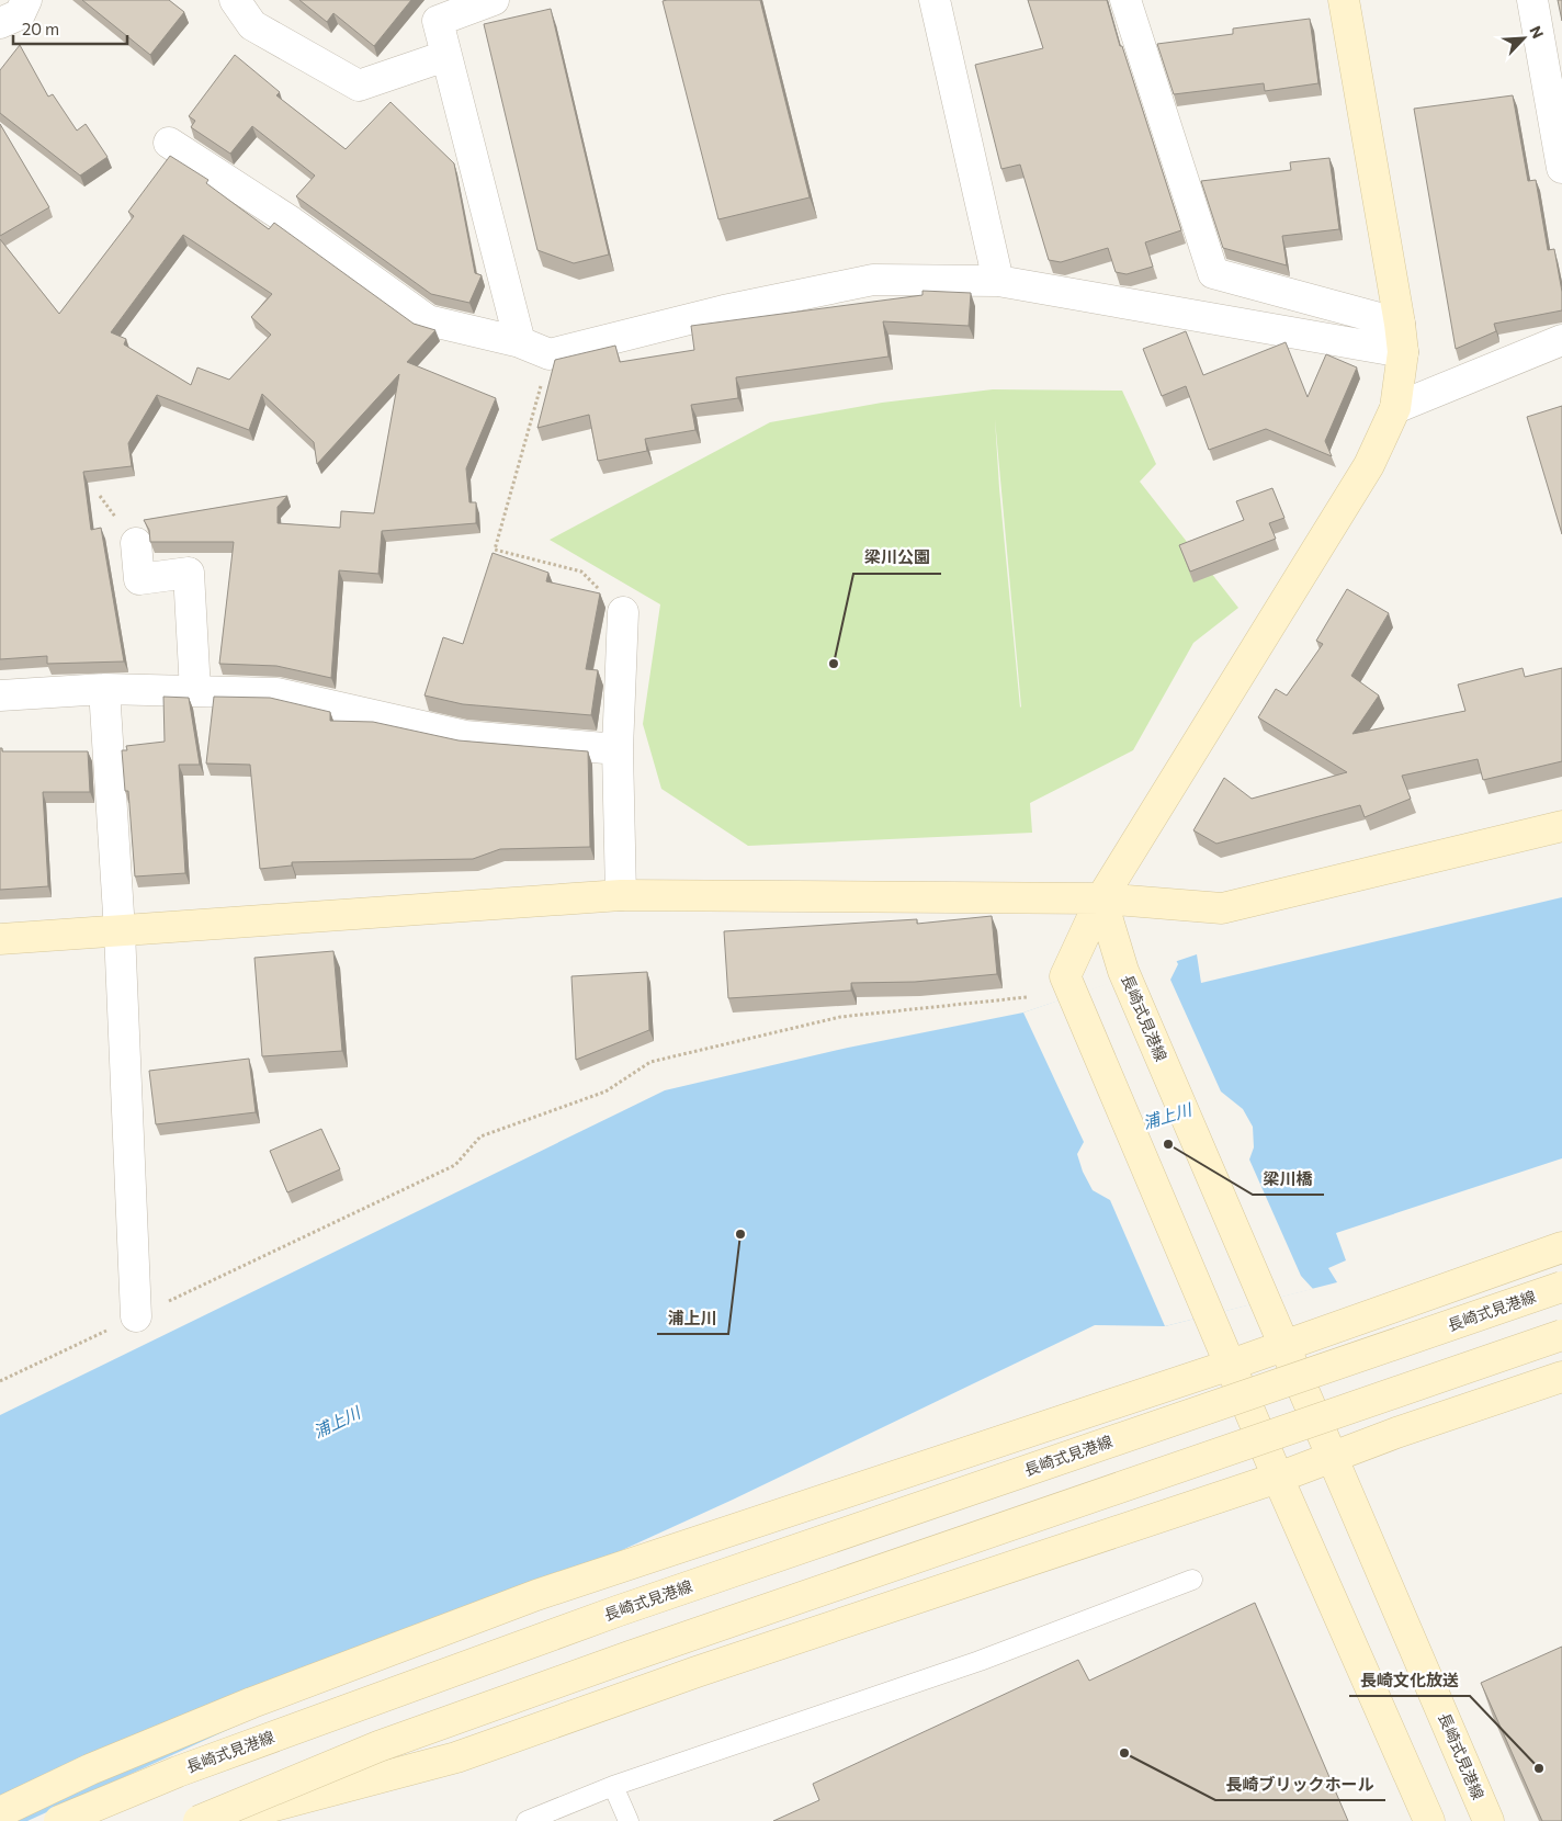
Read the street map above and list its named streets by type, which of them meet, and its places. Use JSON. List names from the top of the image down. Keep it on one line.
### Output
{"streets":{"main road":["長崎式見港線"]},"water":["浦上川"],"places":["梁川公園","梁川橋","浦上川","長崎ブリックホール","長崎文化放送"],"scale_bar":"20 m","north":"top right"}
